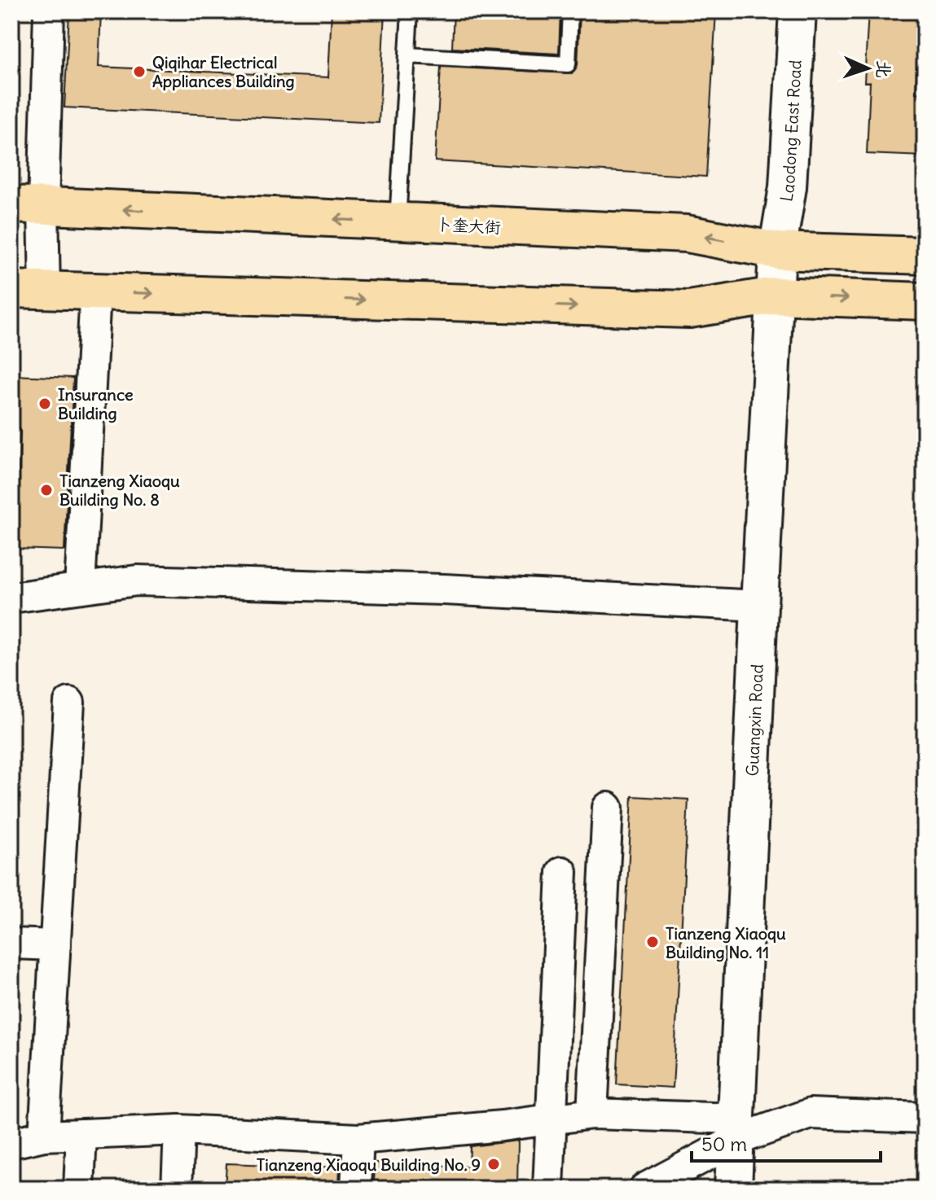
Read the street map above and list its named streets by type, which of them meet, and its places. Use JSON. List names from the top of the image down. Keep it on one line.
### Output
{"streets":{"main road":["Laodong East Road","卜奎大街","Guangxin Road"]},"crossings":[["Laodong East Road","卜奎大街"],["Laodong East Road","Guangxin Road"],["卜奎大街","Guangxin Road"]],"places":["Qiqihar Electrical Appliances Building","Insurance Building","Tianzeng Xiaoqu Building No. 8","Tianzeng Xiaoqu Building No. 11","Tianzeng Xiaoqu Building No. 9"],"scale_bar":"50 m","north":"right"}
